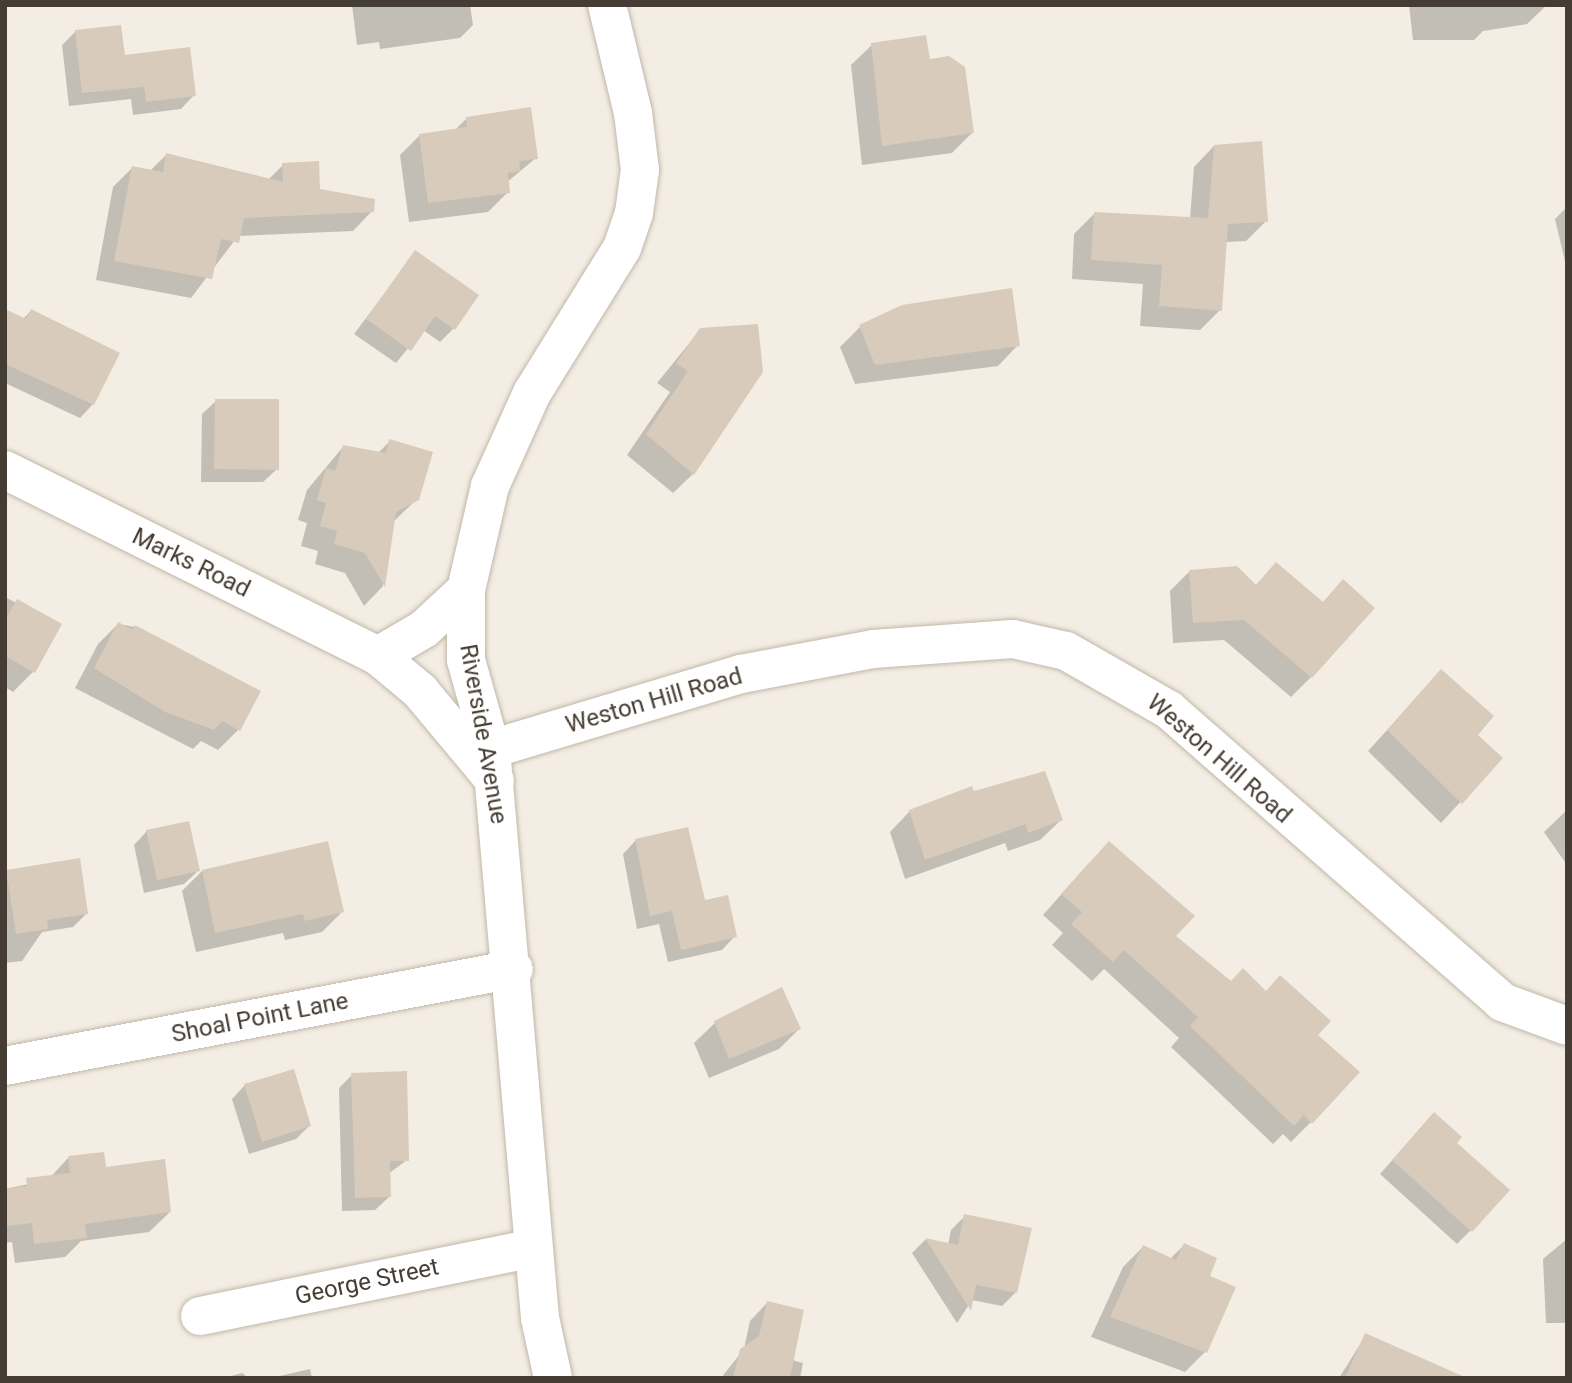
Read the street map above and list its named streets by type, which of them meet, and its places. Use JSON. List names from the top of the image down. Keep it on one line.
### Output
{"streets":{"street":["Marks Road","Weston Hill Road","Riverside Avenue","Shoal Point Lane","George Street"]},"crossings":[["Marks Road","Weston Hill Road"],["Marks Road","Riverside Avenue"],["Weston Hill Road","Riverside Avenue"],["Riverside Avenue","Shoal Point Lane"],["Riverside Avenue","George Street"]]}
